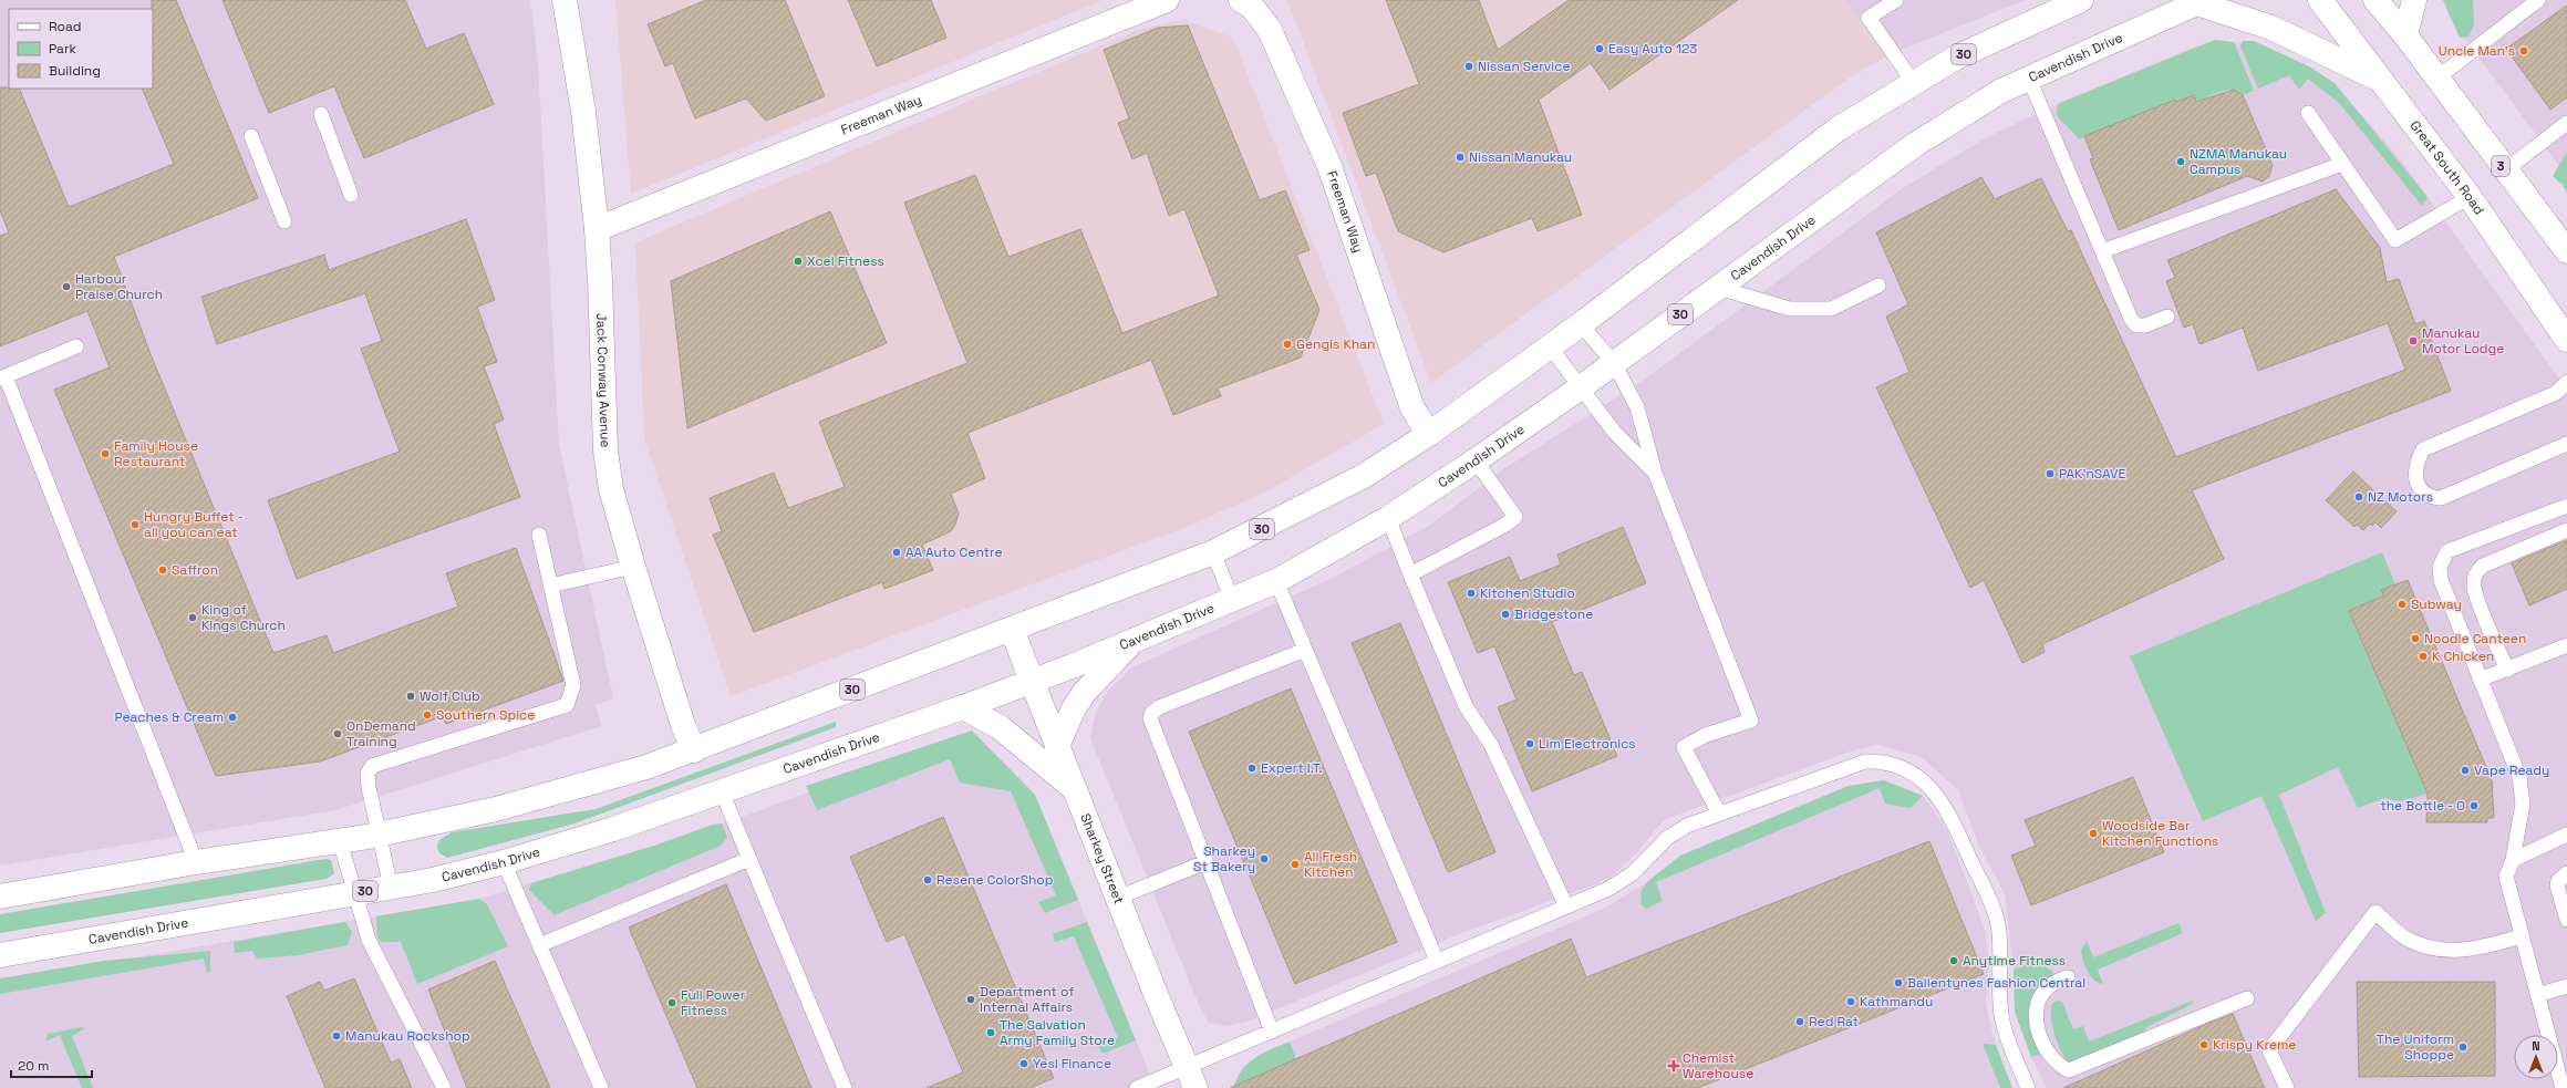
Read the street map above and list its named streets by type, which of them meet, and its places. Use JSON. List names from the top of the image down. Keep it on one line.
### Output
{"streets":{"main road":["30","Cavendish Drive","Freeman Way","3","Great South Road","Jack Conway Avenue","Sharkey Street"]},"crossings":[["30","Freeman Way"],["30","Jack Conway Avenue"],["30","Sharkey Street"],["Cavendish Drive","Sharkey Street"],["Freeman Way","Jack Conway Avenue"]],"places":{"other":["Easy Auto 123","Uncle Man's","Nissan Service","Nissan Manukau","NZMA Manukau Campus","Xcel Fitness","Harbour Praise Church","Manukau Motor Lodge","Gengis Khan","Family House Restaurant","PAK'nSAVE","NZ Motors","Hungry Buffet - all you can eat","AA Auto Centre","Saffron","Kitchen Studio","Subway","Bridgestone","King of Kings Church","Noodle Canteen","K Chicken","Wolf Club","Southern Spice","Peaches & Cream","OnDemand Training","Lim Electronics","Expert I.T.","Vape Ready","the Bottle - O","Woodside Bar Kitchen Functions","Sharkey St Bakery","All Fresh Kitchen","Resene ColorShop","Anytime Fitness","Ballentynes Fashion Central","Department of Internal Affairs","Kathmandu","Full Power Fitness","Red Rat","The Salvation Army Family Store","Manukau Rockshop","Krispy Kreme","The Uniform Shoppe","Yes! Finance"],"health":["Chemist Warehouse"]},"legend":["Road","Park","Building"],"scale_bar":"20 m","north":"top"}
